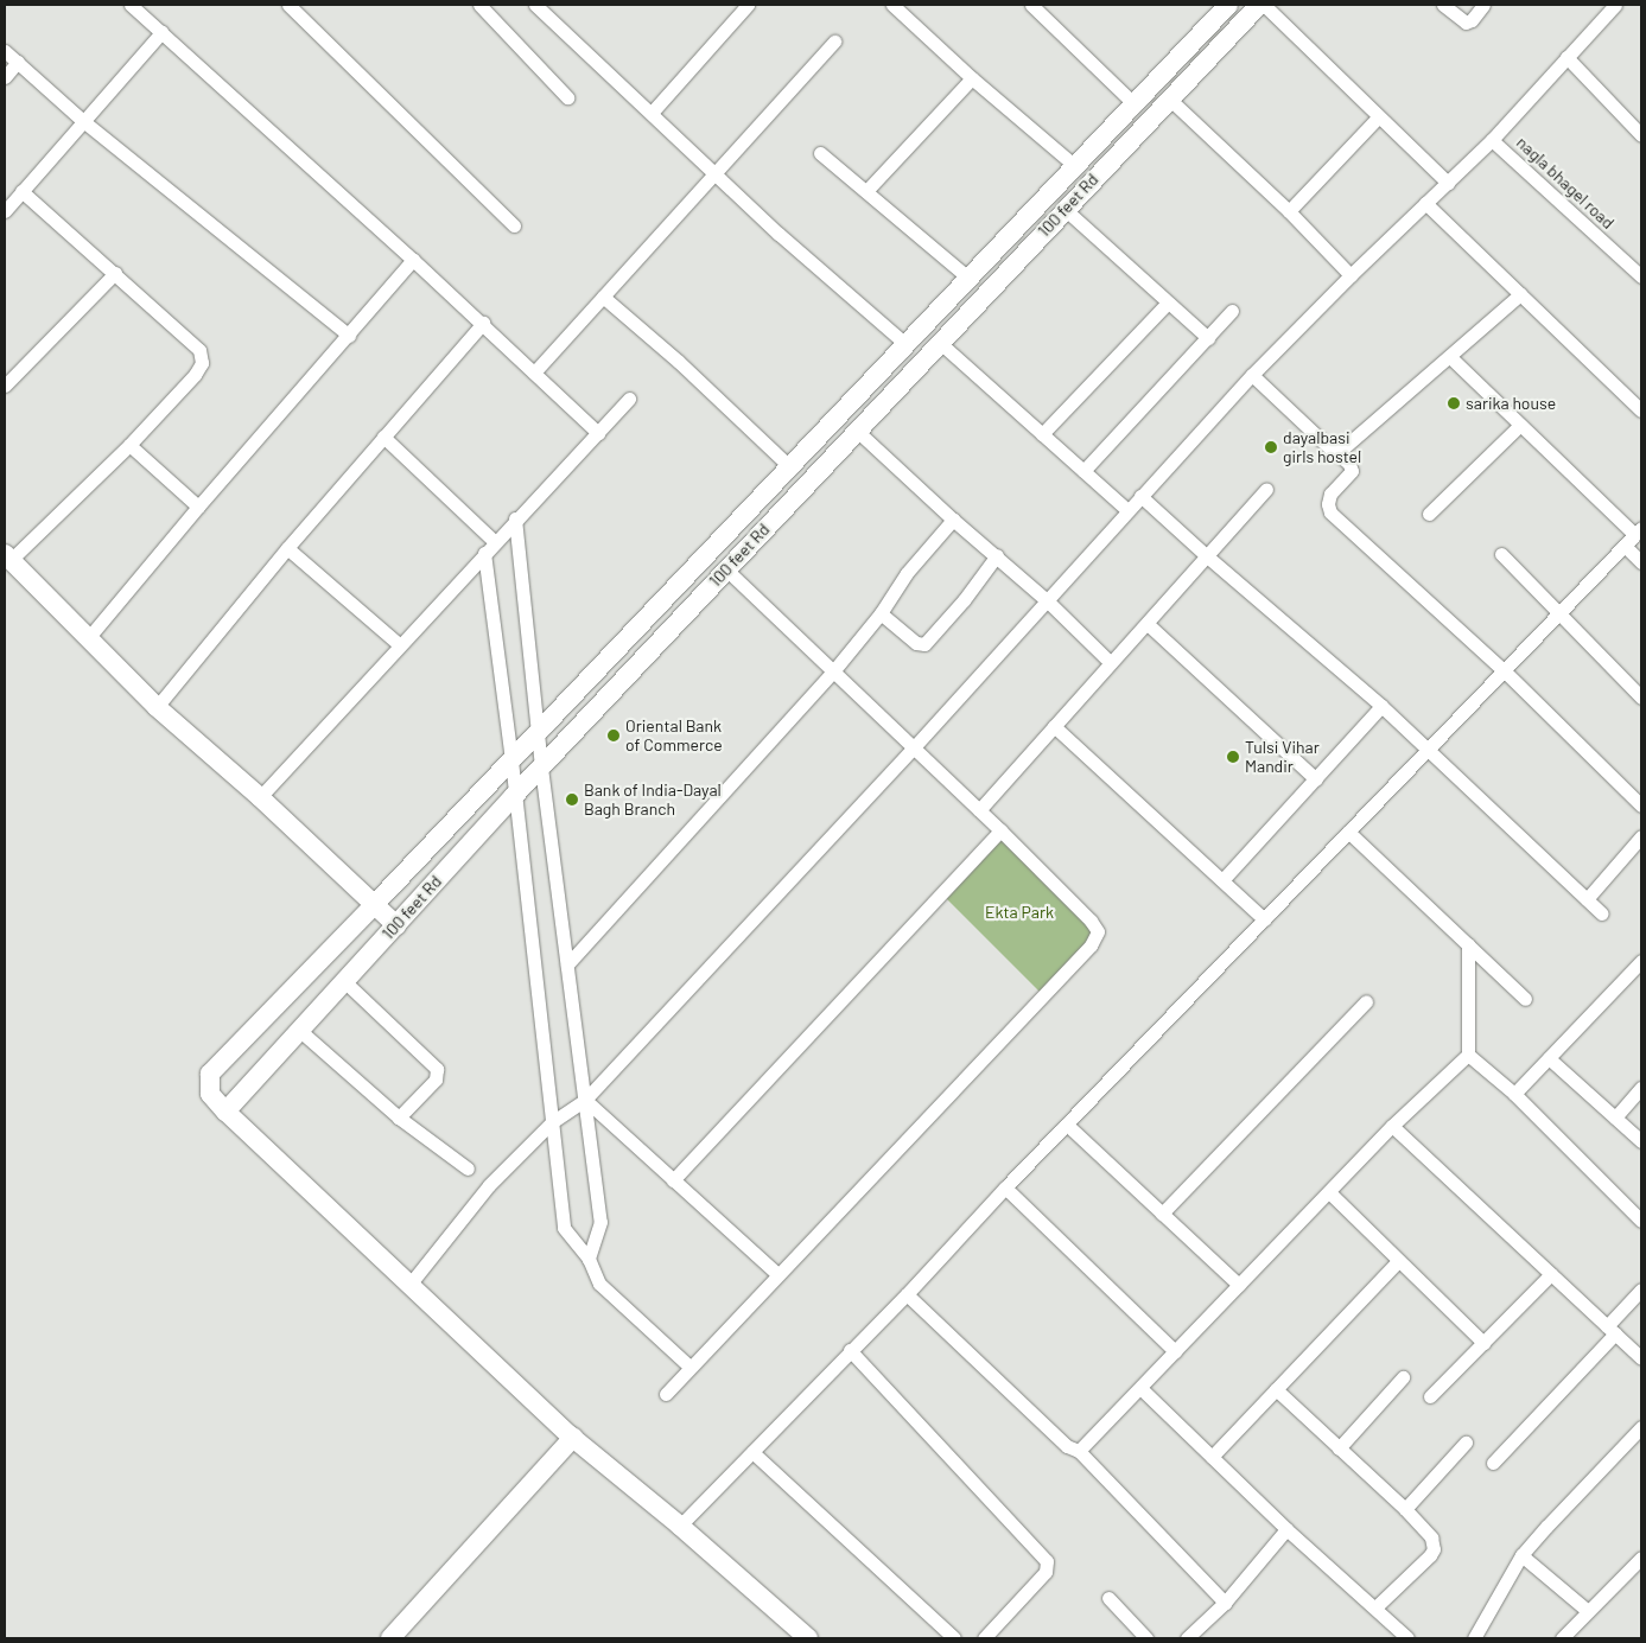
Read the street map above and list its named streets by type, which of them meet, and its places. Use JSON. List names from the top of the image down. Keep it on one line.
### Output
{"streets":{"main road":["100 feet Rd"],"street":["nagla bhagel road"]},"parks":["Ekta Park"],"places":["sarika house","dayalbasi girls hostel","Oriental Bank of Commerce","Tulsi Vihar Mandir","Bank of India-Dayal Bagh Branch"]}
